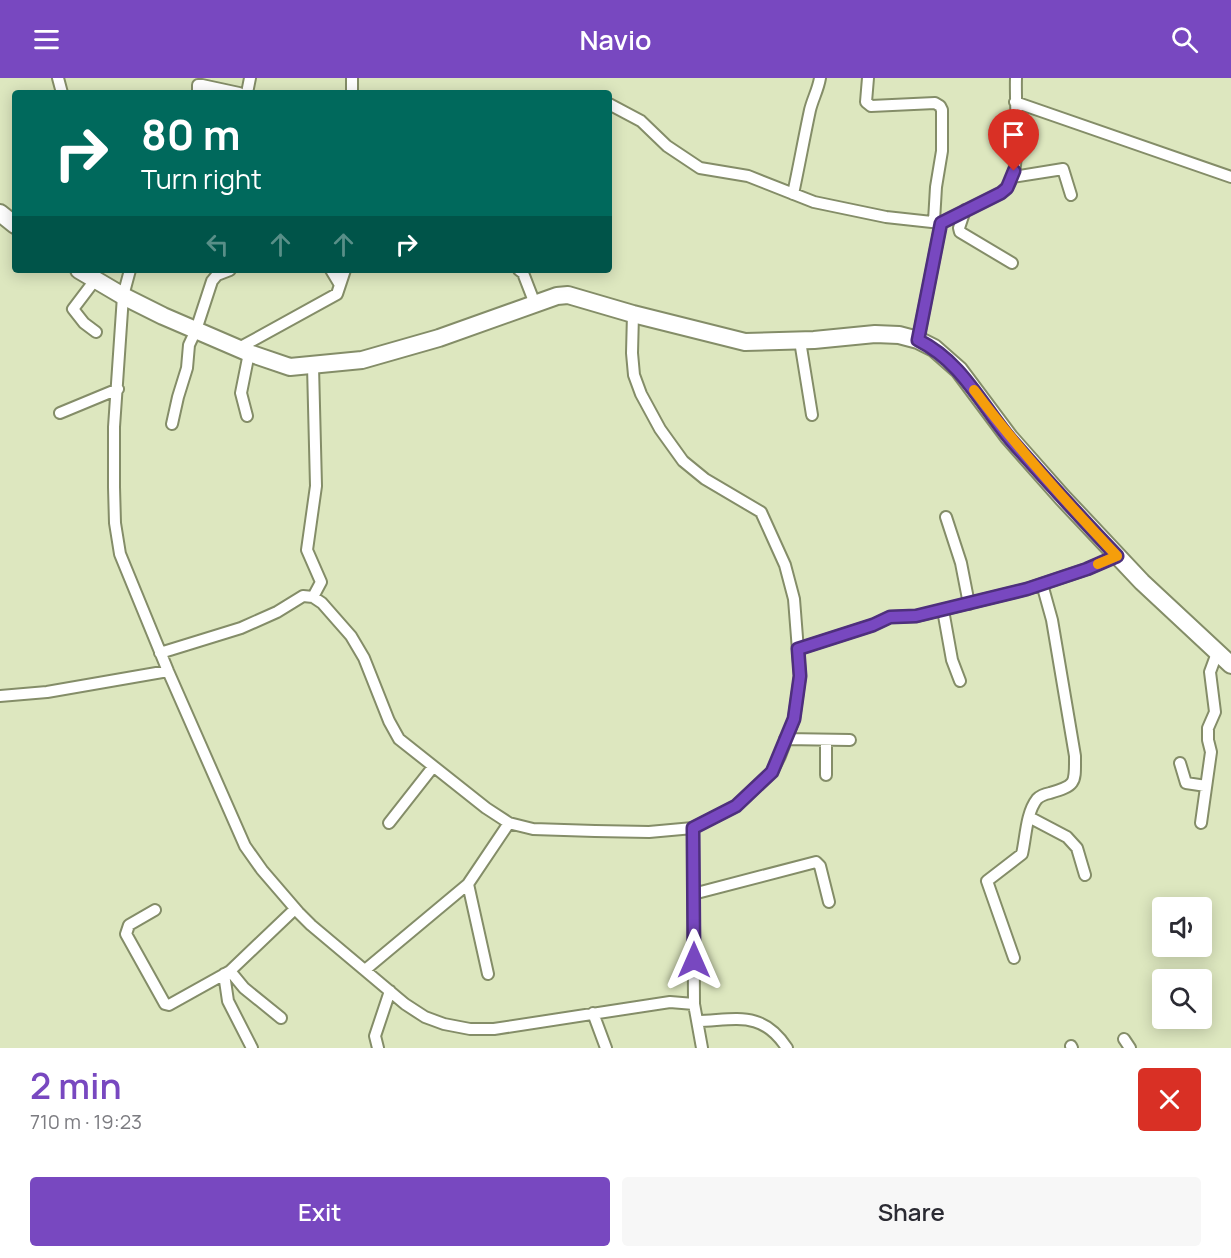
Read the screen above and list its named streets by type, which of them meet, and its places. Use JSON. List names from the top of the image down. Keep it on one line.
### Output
{"page":{"header":"Navio","turn":["80 m","Turn right"],"heading":["2 min","710 m · 19:23"],"buttons":["Exit","Share"]}}
